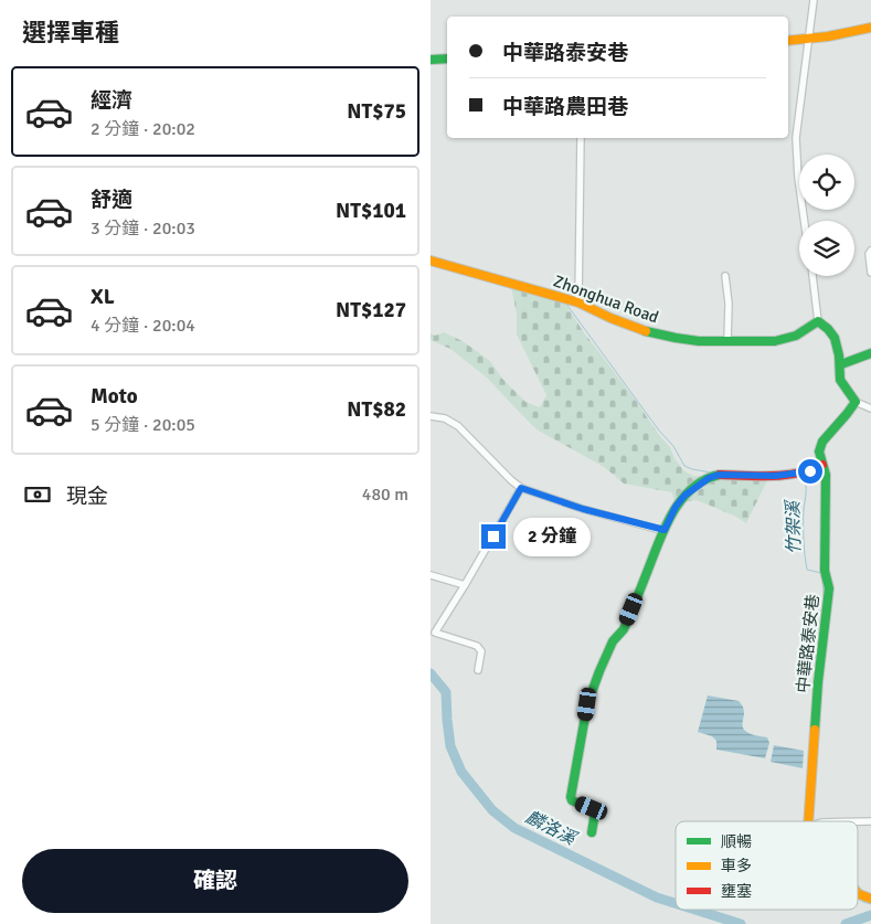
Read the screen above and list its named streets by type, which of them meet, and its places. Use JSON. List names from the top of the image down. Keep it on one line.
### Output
{"streets":{"street":["Zhonghua Road","中華路泰安巷"]},"water":["竹架溪","麟洛溪"],"legend":["順暢","車多","壅塞"],"page":{"heading":"選擇車種","banner":["中華路泰安巷","中華路農田巷"],"list":[{"name":"經濟","note":"2 分鐘 · 20:02","value":"NT$75"},{"name":"舒適","note":"3 分鐘 · 20:03","value":"NT$101"},{"name":"XL","note":"4 分鐘 · 20:04","value":"NT$127"},{"name":"Moto","note":"5 分鐘 · 20:05","value":"NT$82"}],"pay":["現金","480 m"],"bubble":"2 分鐘","buttons":"確認"}}
